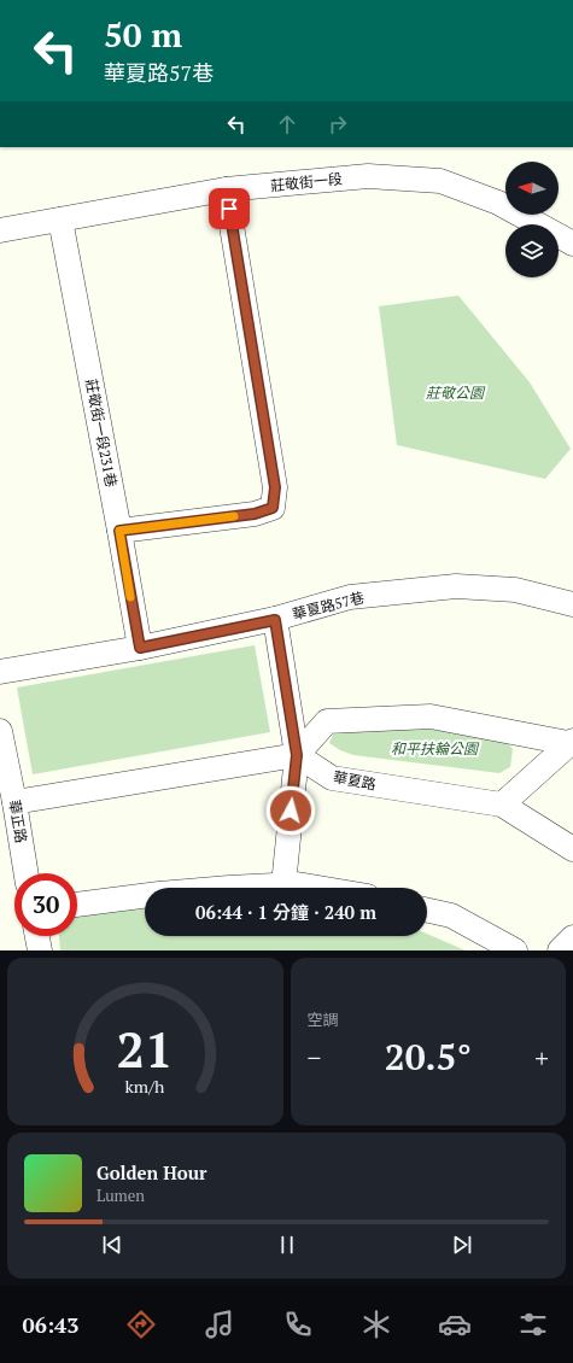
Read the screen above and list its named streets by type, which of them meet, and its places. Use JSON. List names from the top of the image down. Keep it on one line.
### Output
{"streets":{"street":["莊敬街一段","莊敬街一段231巷","華夏路57巷","華夏路","華正路"]},"crossings":[["莊敬街一段","莊敬街一段231巷"],["莊敬街一段231巷","華夏路57巷"]],"parks":["莊敬公園","和平扶輪公園"],"north":"left","page":{"turn":["50 m","華夏路57巷"],"limit":"30","trip":"06:44 · 1 分鐘 · 240 m","tile":"空調","heat":["−","20.5°","+"],"song":["Golden Hour","Lumen"],"tabs":"06:43","gauge":["21","km/h"]}}
